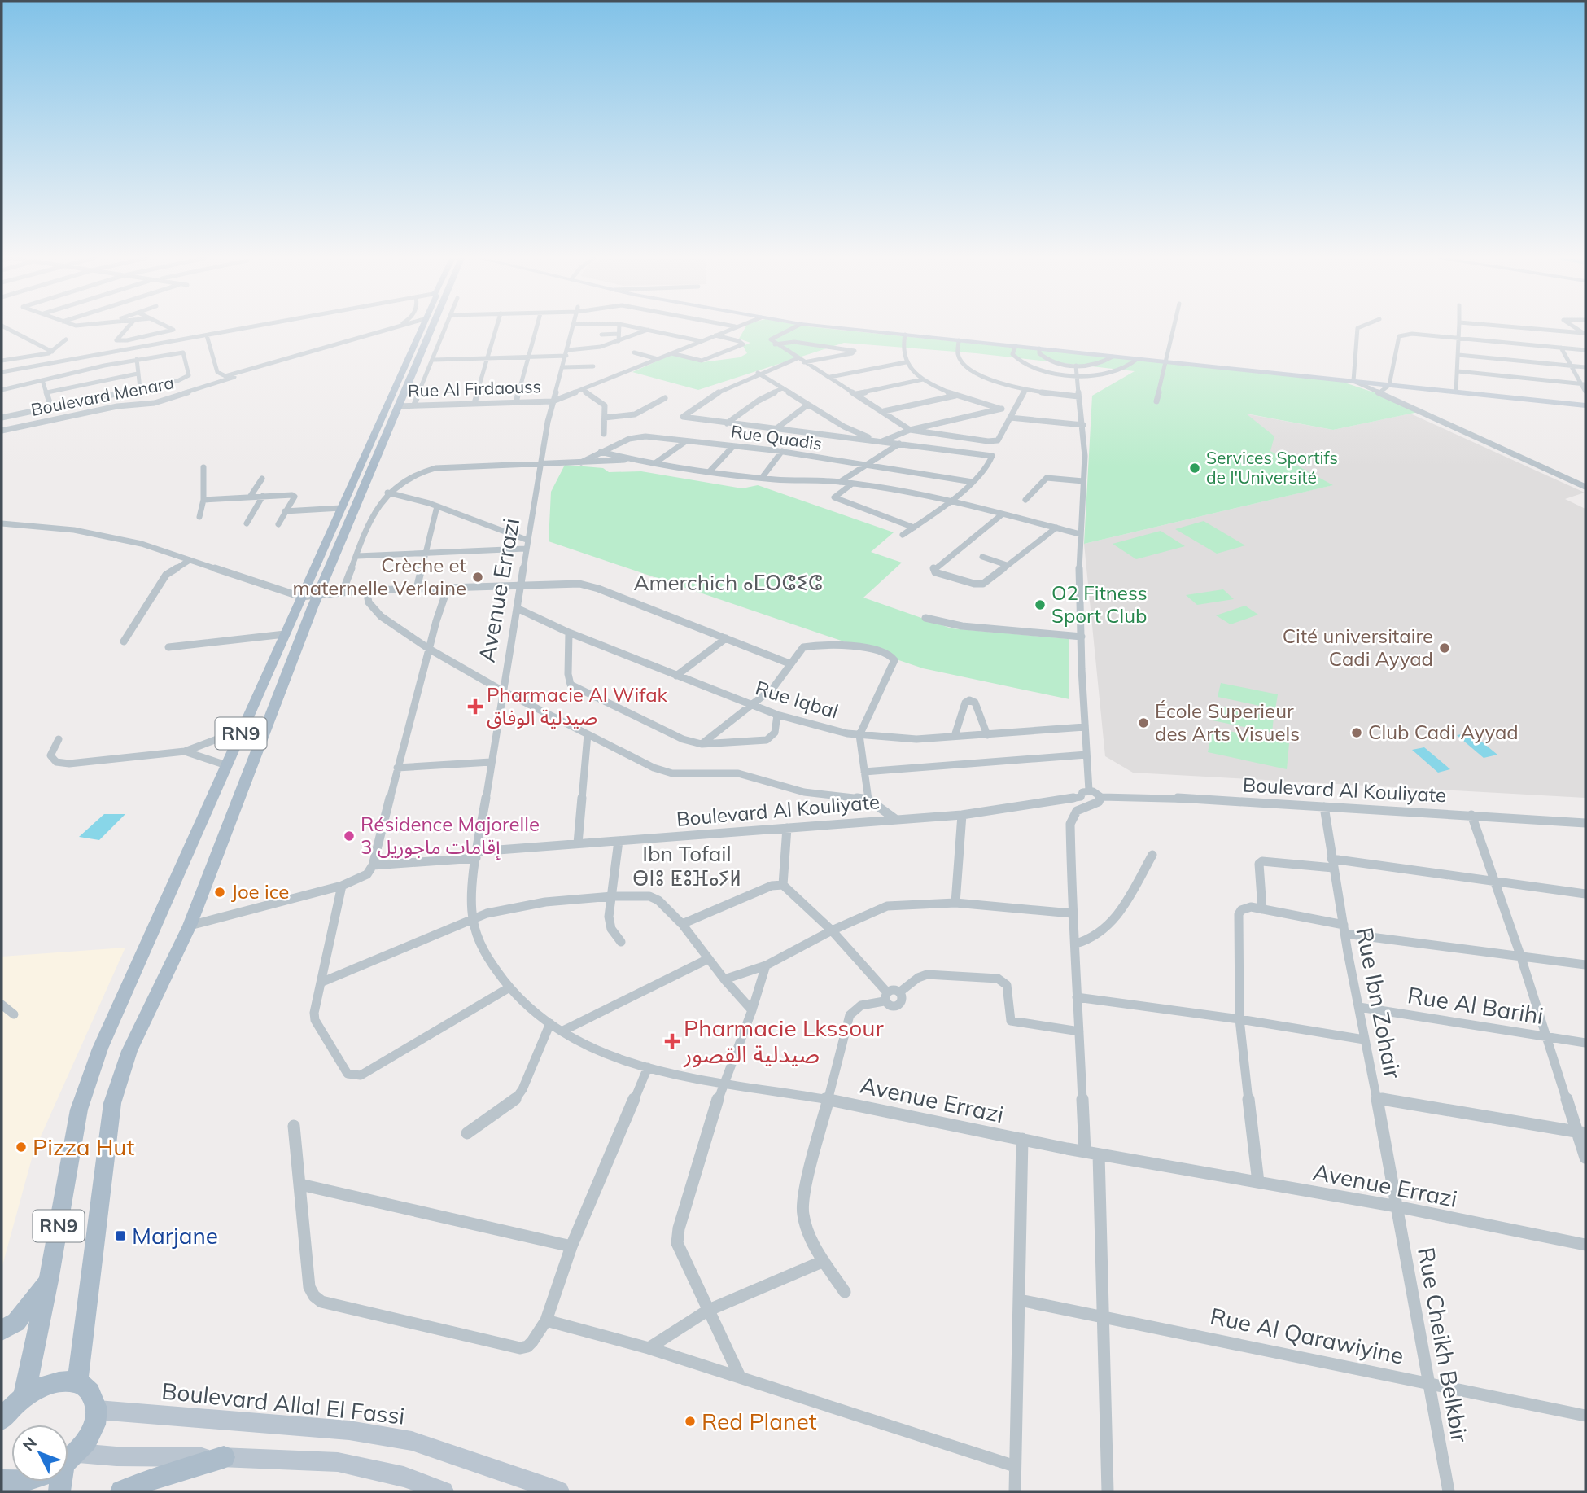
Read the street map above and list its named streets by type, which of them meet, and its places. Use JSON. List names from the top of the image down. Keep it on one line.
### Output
{"streets":{"main road":["RN9"],"street":["Rue Al Firdaouss","Boulevard Menara","Rue Quadis","Avenue Errazi","Rue Iqbal","Boulevard Al Kouliyate","Rue Ibn Zohair","Rue Al Barihi","Rue Al Qarawiyine","Rue Cheikh Belkbir","Boulevard Allal El Fassi"]},"crossings":[["Rue Al Firdaouss","Avenue Errazi"],["Rue Al Firdaouss","RN9"],["Avenue Errazi","Rue Iqbal"],["Avenue Errazi","Boulevard Al Kouliyate"],["Avenue Errazi","Rue Ibn Zohair"],["Avenue Errazi","Rue Cheikh Belkbir"],["Boulevard Al Kouliyate","Rue Ibn Zohair"],["Rue Ibn Zohair","Rue Al Barihi"],["Rue Ibn Zohair","Rue Cheikh Belkbir"],["Rue Al Qarawiyine","Rue Cheikh Belkbir"]],"districts":["Amerchich ⴰⵎⵔⵛⵉⵛ","Ibn Tofail ⴱⵏⵓ ⵟⵓⴼⴰⵢⵍ"],"places":{"other":["Services Sportifs de l'Université","Crèche et maternelle Verlaine","O2 Fitness Sport Club","Cité universitaire Cadi Ayyad","École Superieur des Arts Visuels","Club Cadi Ayyad","Résidence Majorelle إقامات ماجوريل 3","Joe ice","Pizza Hut","Red Planet"],"health":["Pharmacie Al Wifak صيدلية الوفاق","Pharmacie Lkssour صيدلية القصور"],"transit":["Marjane"]},"north":"top left"}
